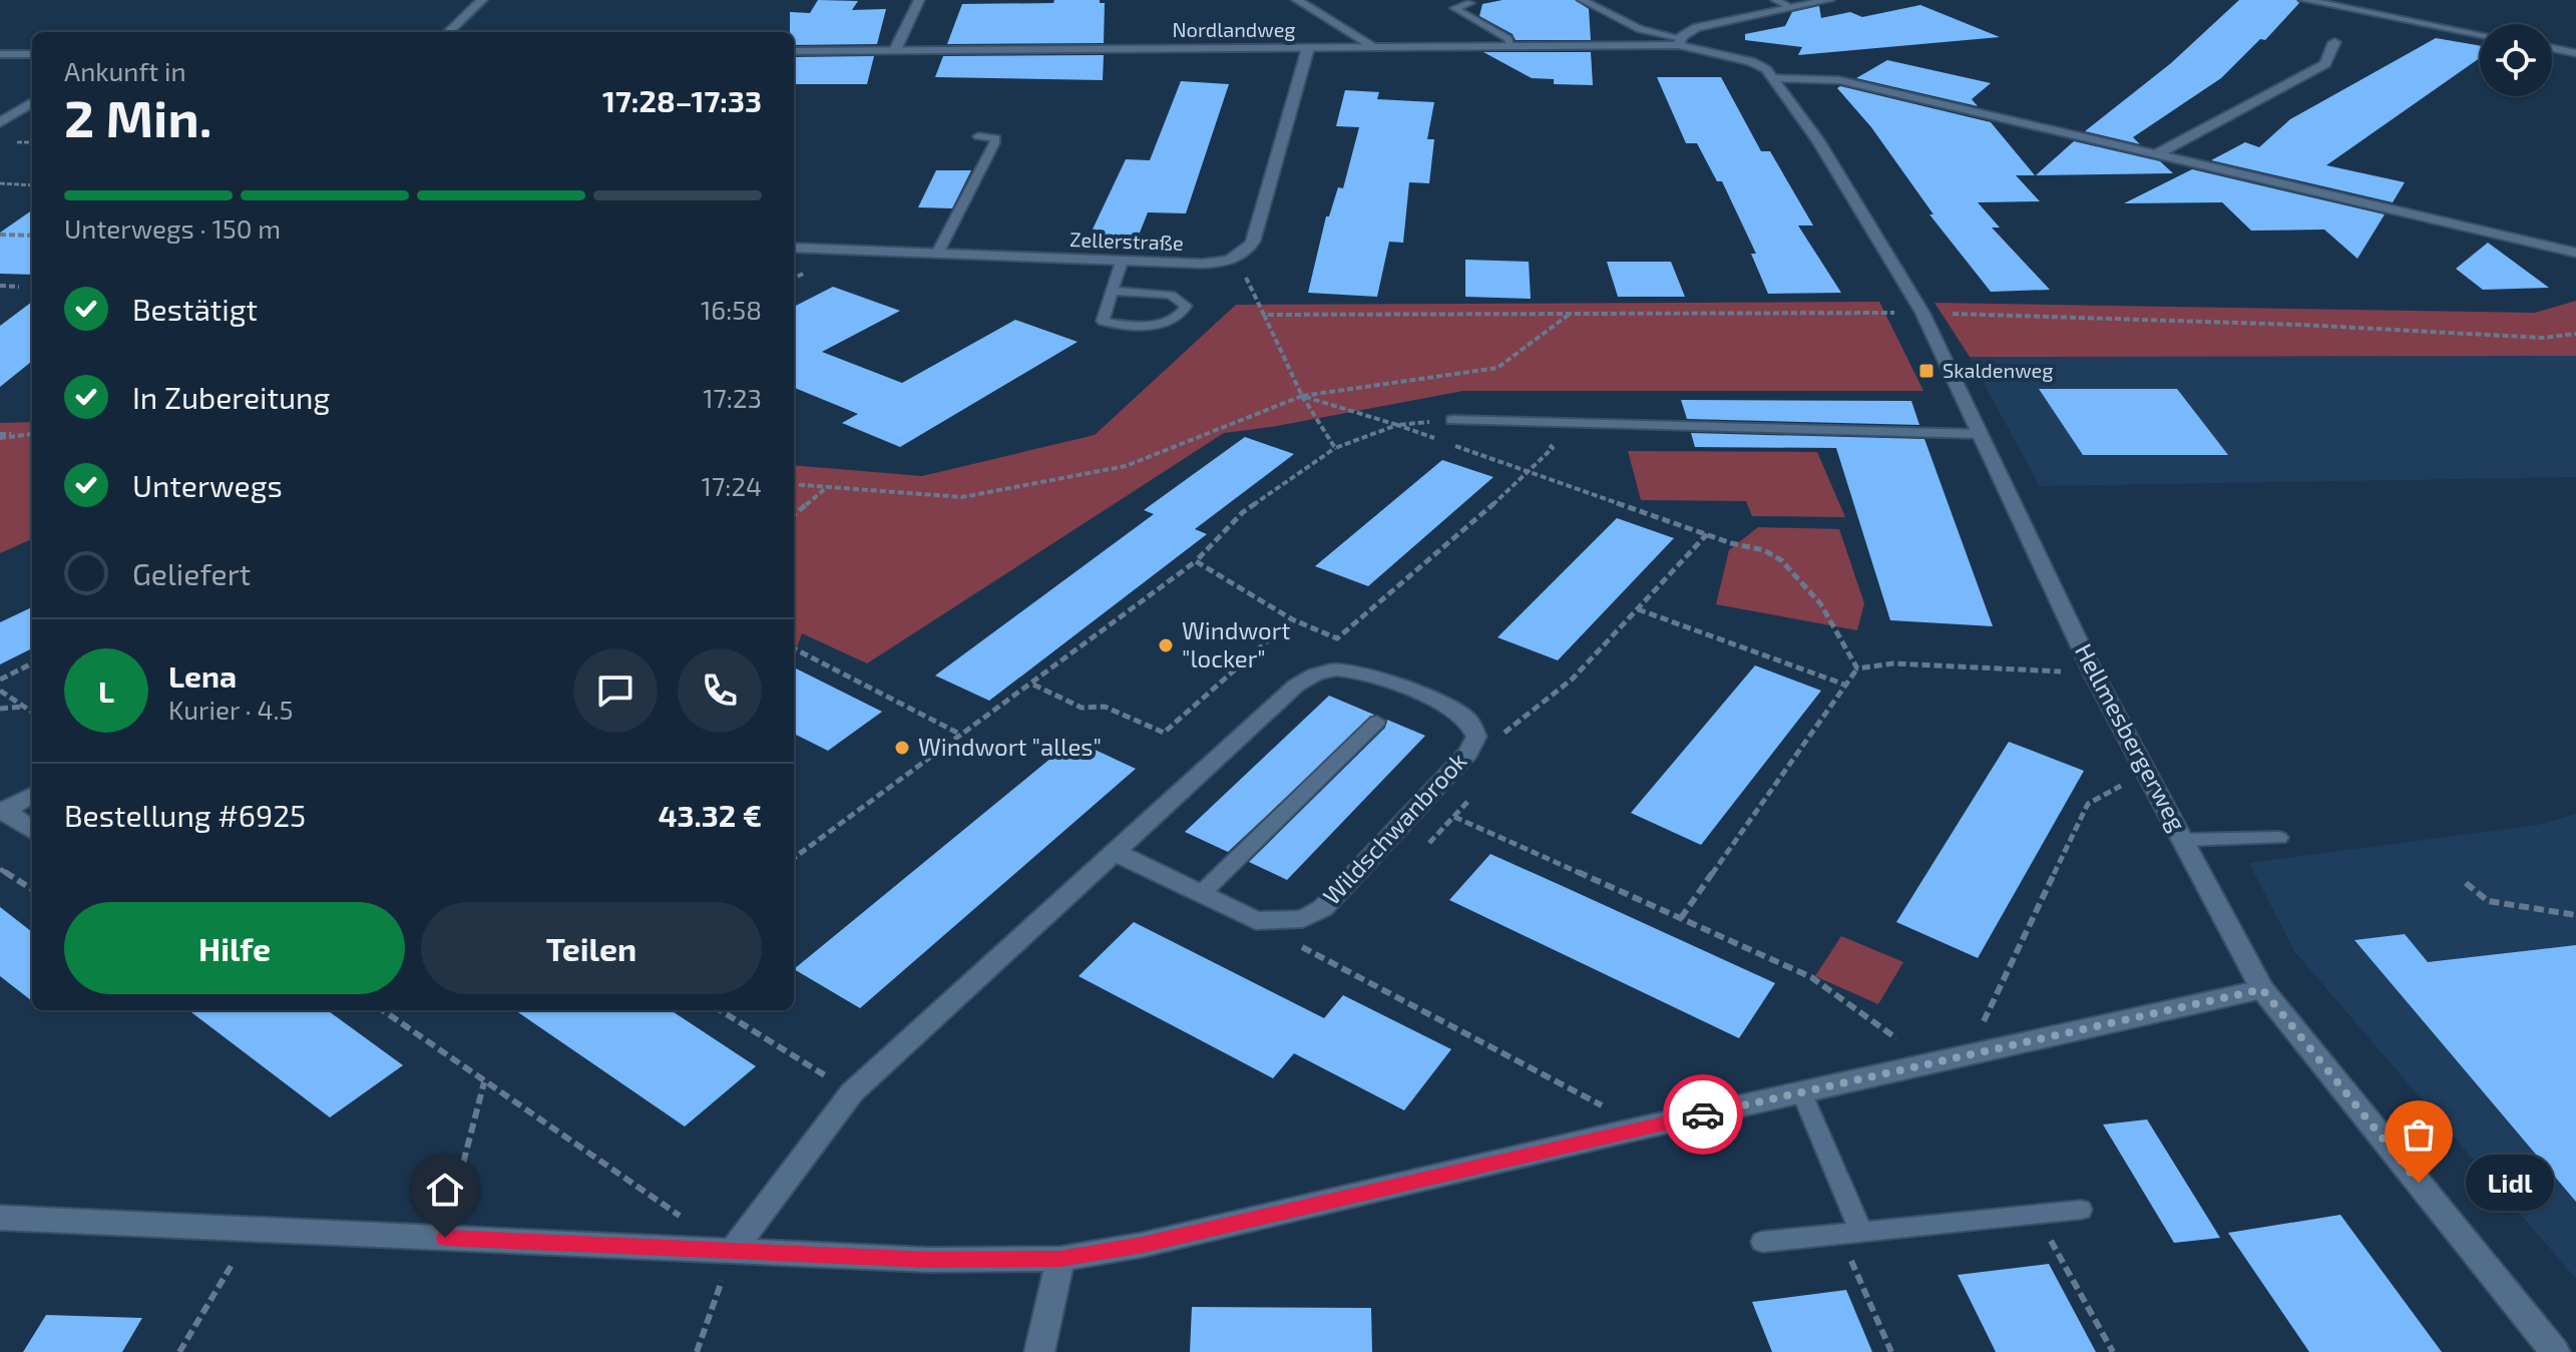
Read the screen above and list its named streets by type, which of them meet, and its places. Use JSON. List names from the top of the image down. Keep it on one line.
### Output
{"streets":{"street":["Nordlandweg","Zellerstraße","Hellmesbergerweg","Wildschwanbrook"]},"crossings":[["Nordlandweg","Hellmesbergerweg"]],"places":{"transit":["Skaldenweg"],"other":["Windwort \"locker\"","Windwort \"alles\"","Lidl"]},"page":{"heading":["2 Min.","Ankunft in","17:28–17:33"],"panel":["Lena","Kurier · 4.5","Bestellung #6925","43.32 €"],"bar":"Unterwegs · 150 m","list":[["Bestätigt","16:58"],["In Zubereitung","17:23"],["Unterwegs","17:24"],"Geliefert"],"round":"L","buttons":["Hilfe","Teilen"],"bubble":"Lidl"}}
